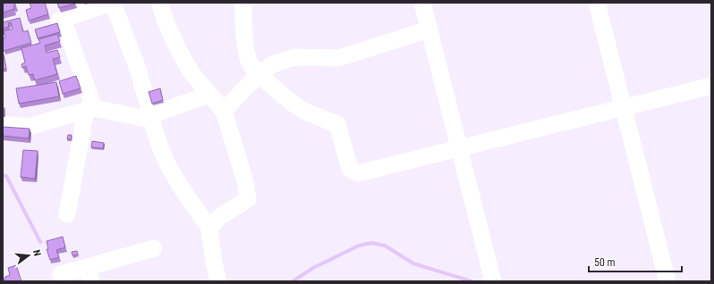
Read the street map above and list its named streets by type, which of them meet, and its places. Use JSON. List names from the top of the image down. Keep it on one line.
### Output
{"scale_bar":"50 m","north":"right"}
